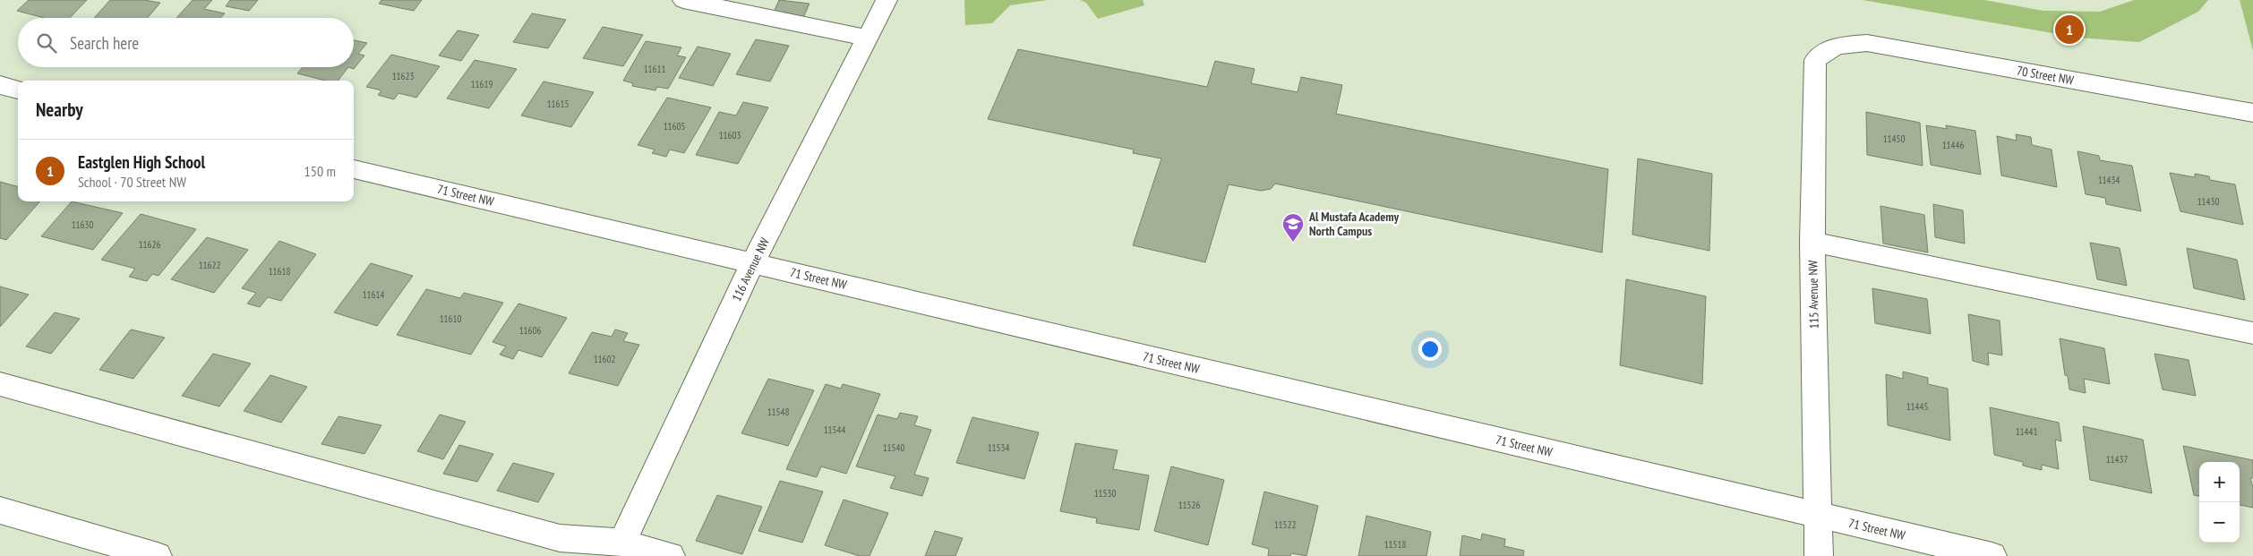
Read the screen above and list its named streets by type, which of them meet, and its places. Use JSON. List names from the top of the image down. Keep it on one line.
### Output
{"streets":{"street":["70 Street NW","71 Street NW","116 Avenue NW","115 Avenue NW"]},"crossings":[["70 Street NW","115 Avenue NW"],["71 Street NW","116 Avenue NW"],["71 Street NW","115 Avenue NW"]],"places":{"school or university":["Al Mustafa Academy North Campus"]},"house_numbers":["11611","11623","11619","11615","11605","11603","11450","11446","11434","11430","11630","11626","11622","11618","11614","11610","11606","11602","11445","11548","11544","11441","11540","11534","11437","11530","11526","11522","11518"],"page":{"pins":"1","search":"Search here","heading":"Nearby","list":[{"mark":"1","name":"Eastglen High School","note":"School · 70 Street NW","value":"150 m"}],"map_buttons":["+","−"]}}
